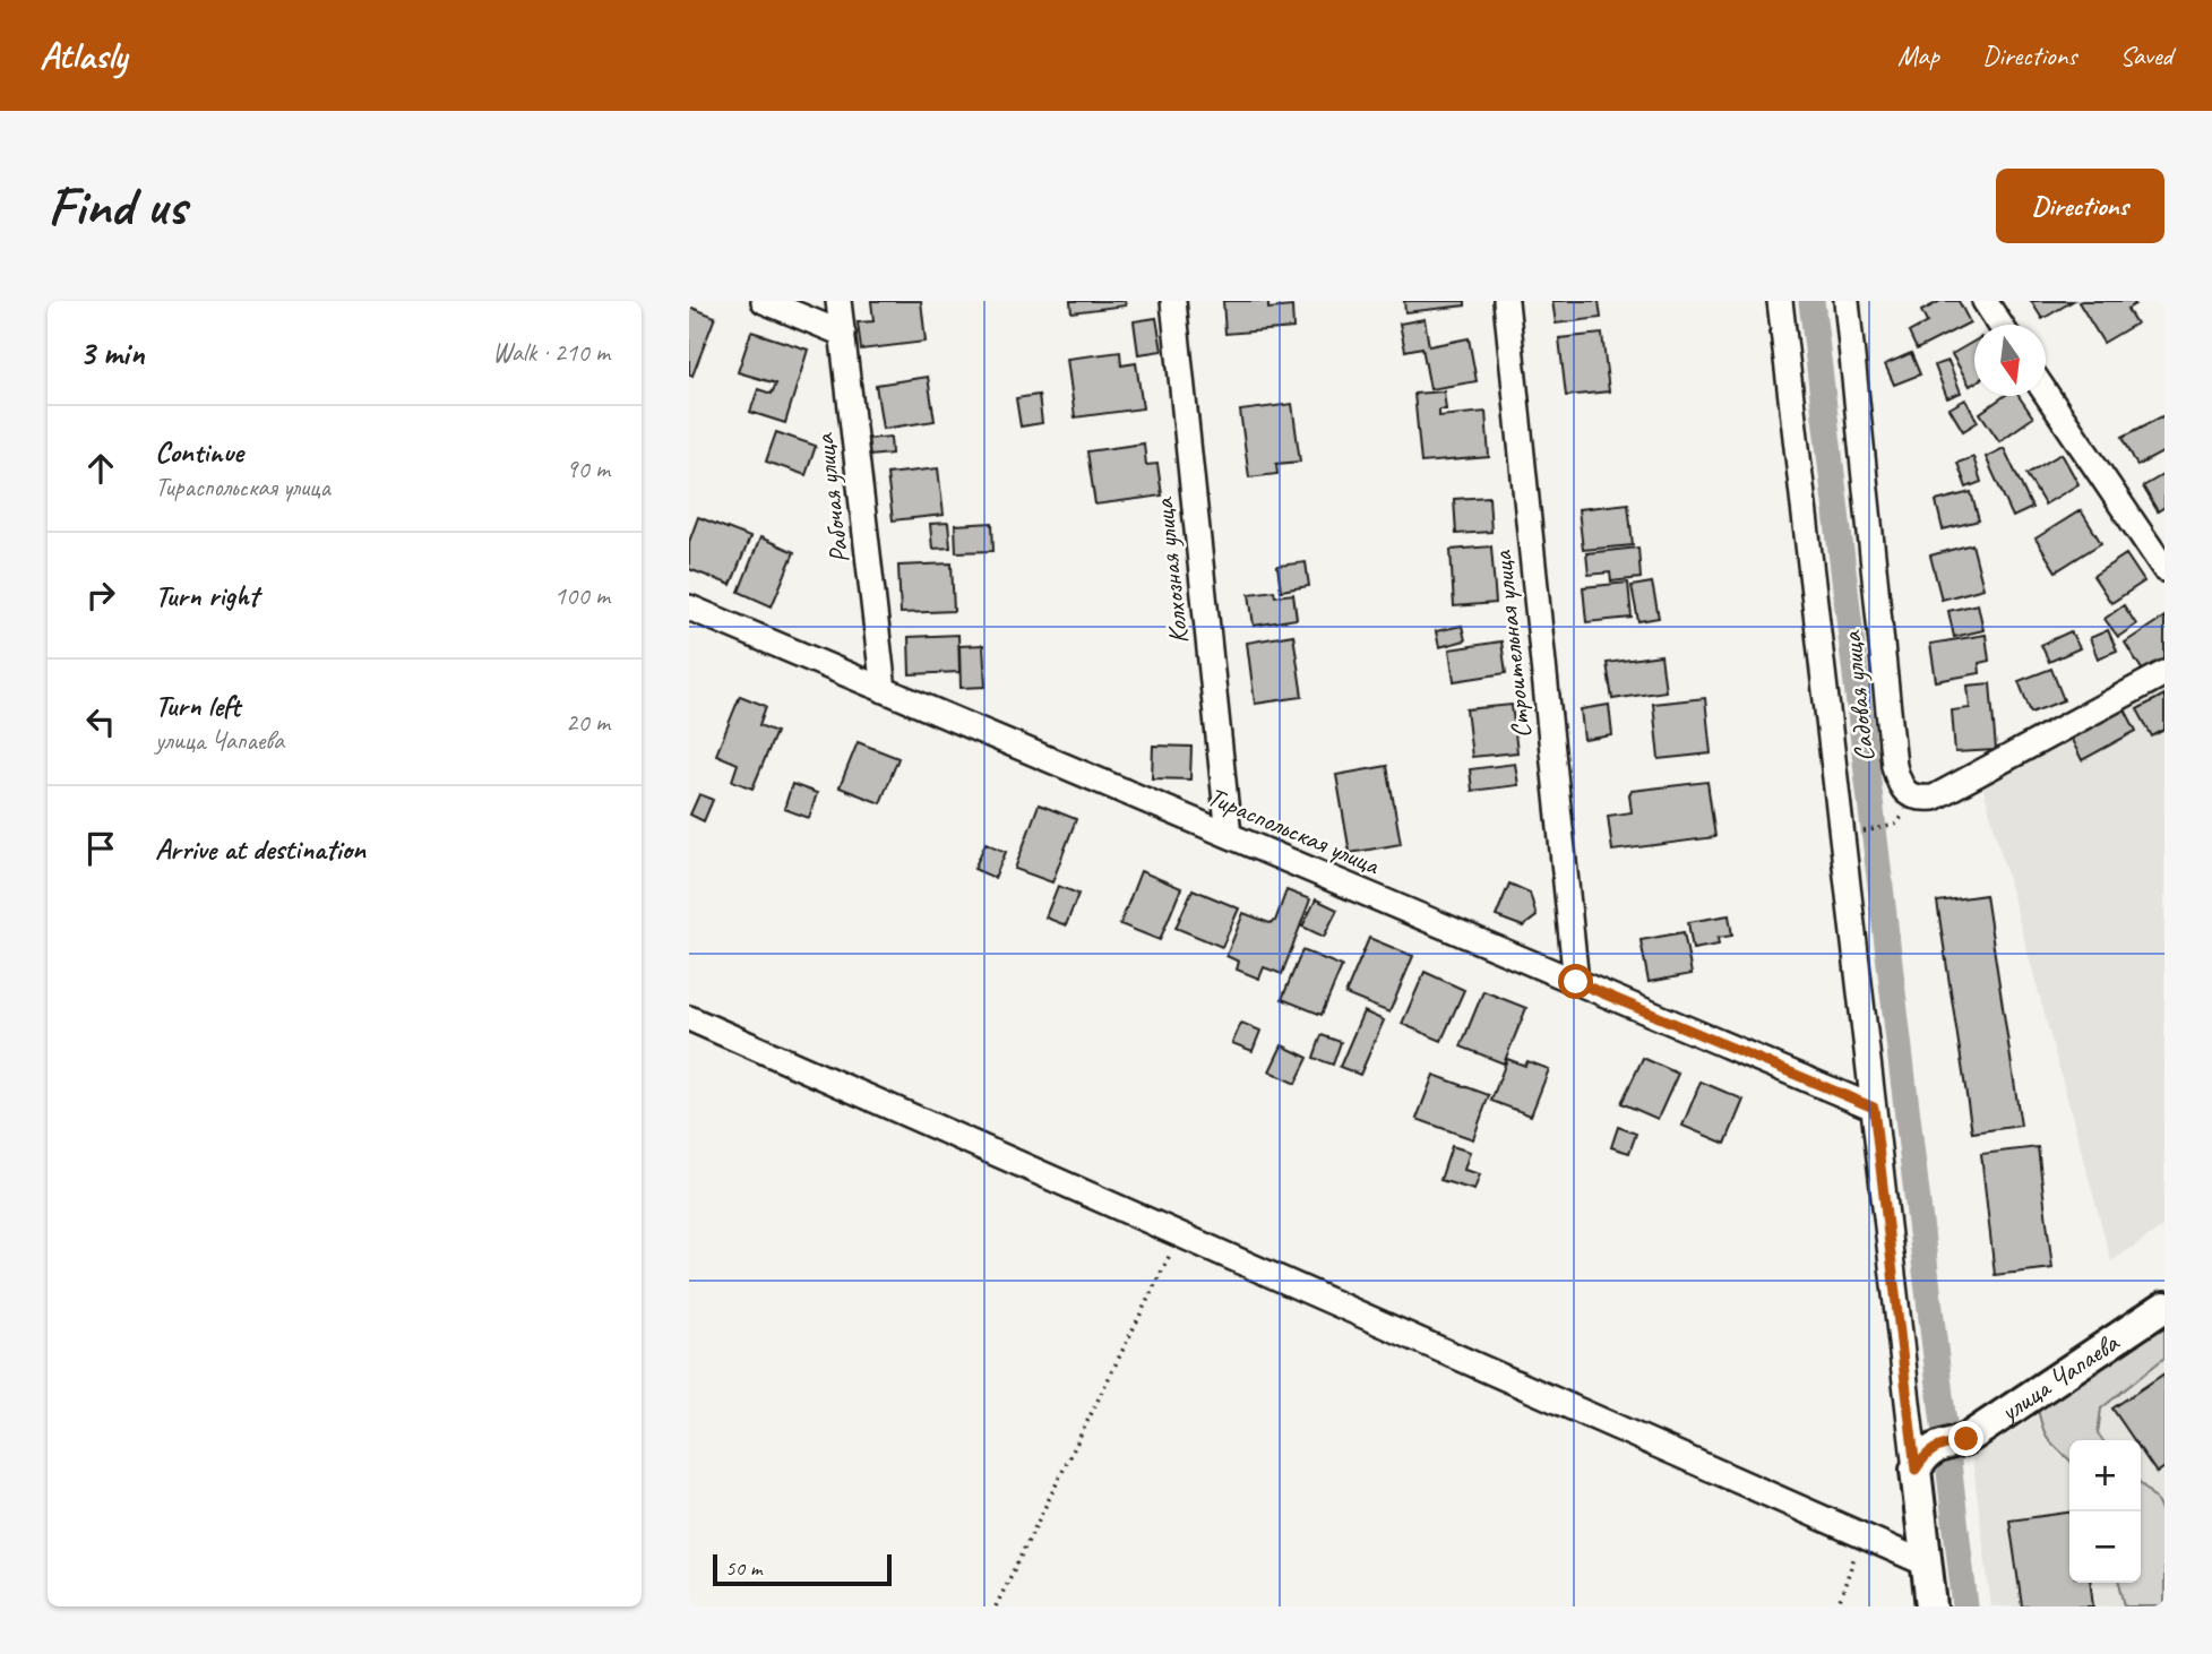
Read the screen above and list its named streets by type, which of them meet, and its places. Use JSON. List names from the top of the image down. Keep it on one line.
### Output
{"streets":{"street":["Рабочая улица","Колхозная улица","Строительная улица","Садовая улица","Тираспольская улица","улица Чапаева"]},"crossings":[["Рабочая улица","Тираспольская улица"],["Колхозная улица","Тираспольская улица"],["Строительная улица","Тираспольская улица"]],"scale_bar":"50 m","north":"bottom","page":{"header":"Atlasly","nav":["Map","Directions","Saved"],"buttons":"Directions","title":"Find us","heading":["3 min","Walk · 210 m"],"list":[["Continue","Тираспольская улица","90 m"],["Turn right","100 m"],["Turn left","улица Чапаева","20 m"],"Arrive at destination"],"map_buttons":["+","−"],"scale":"50 m"}}
